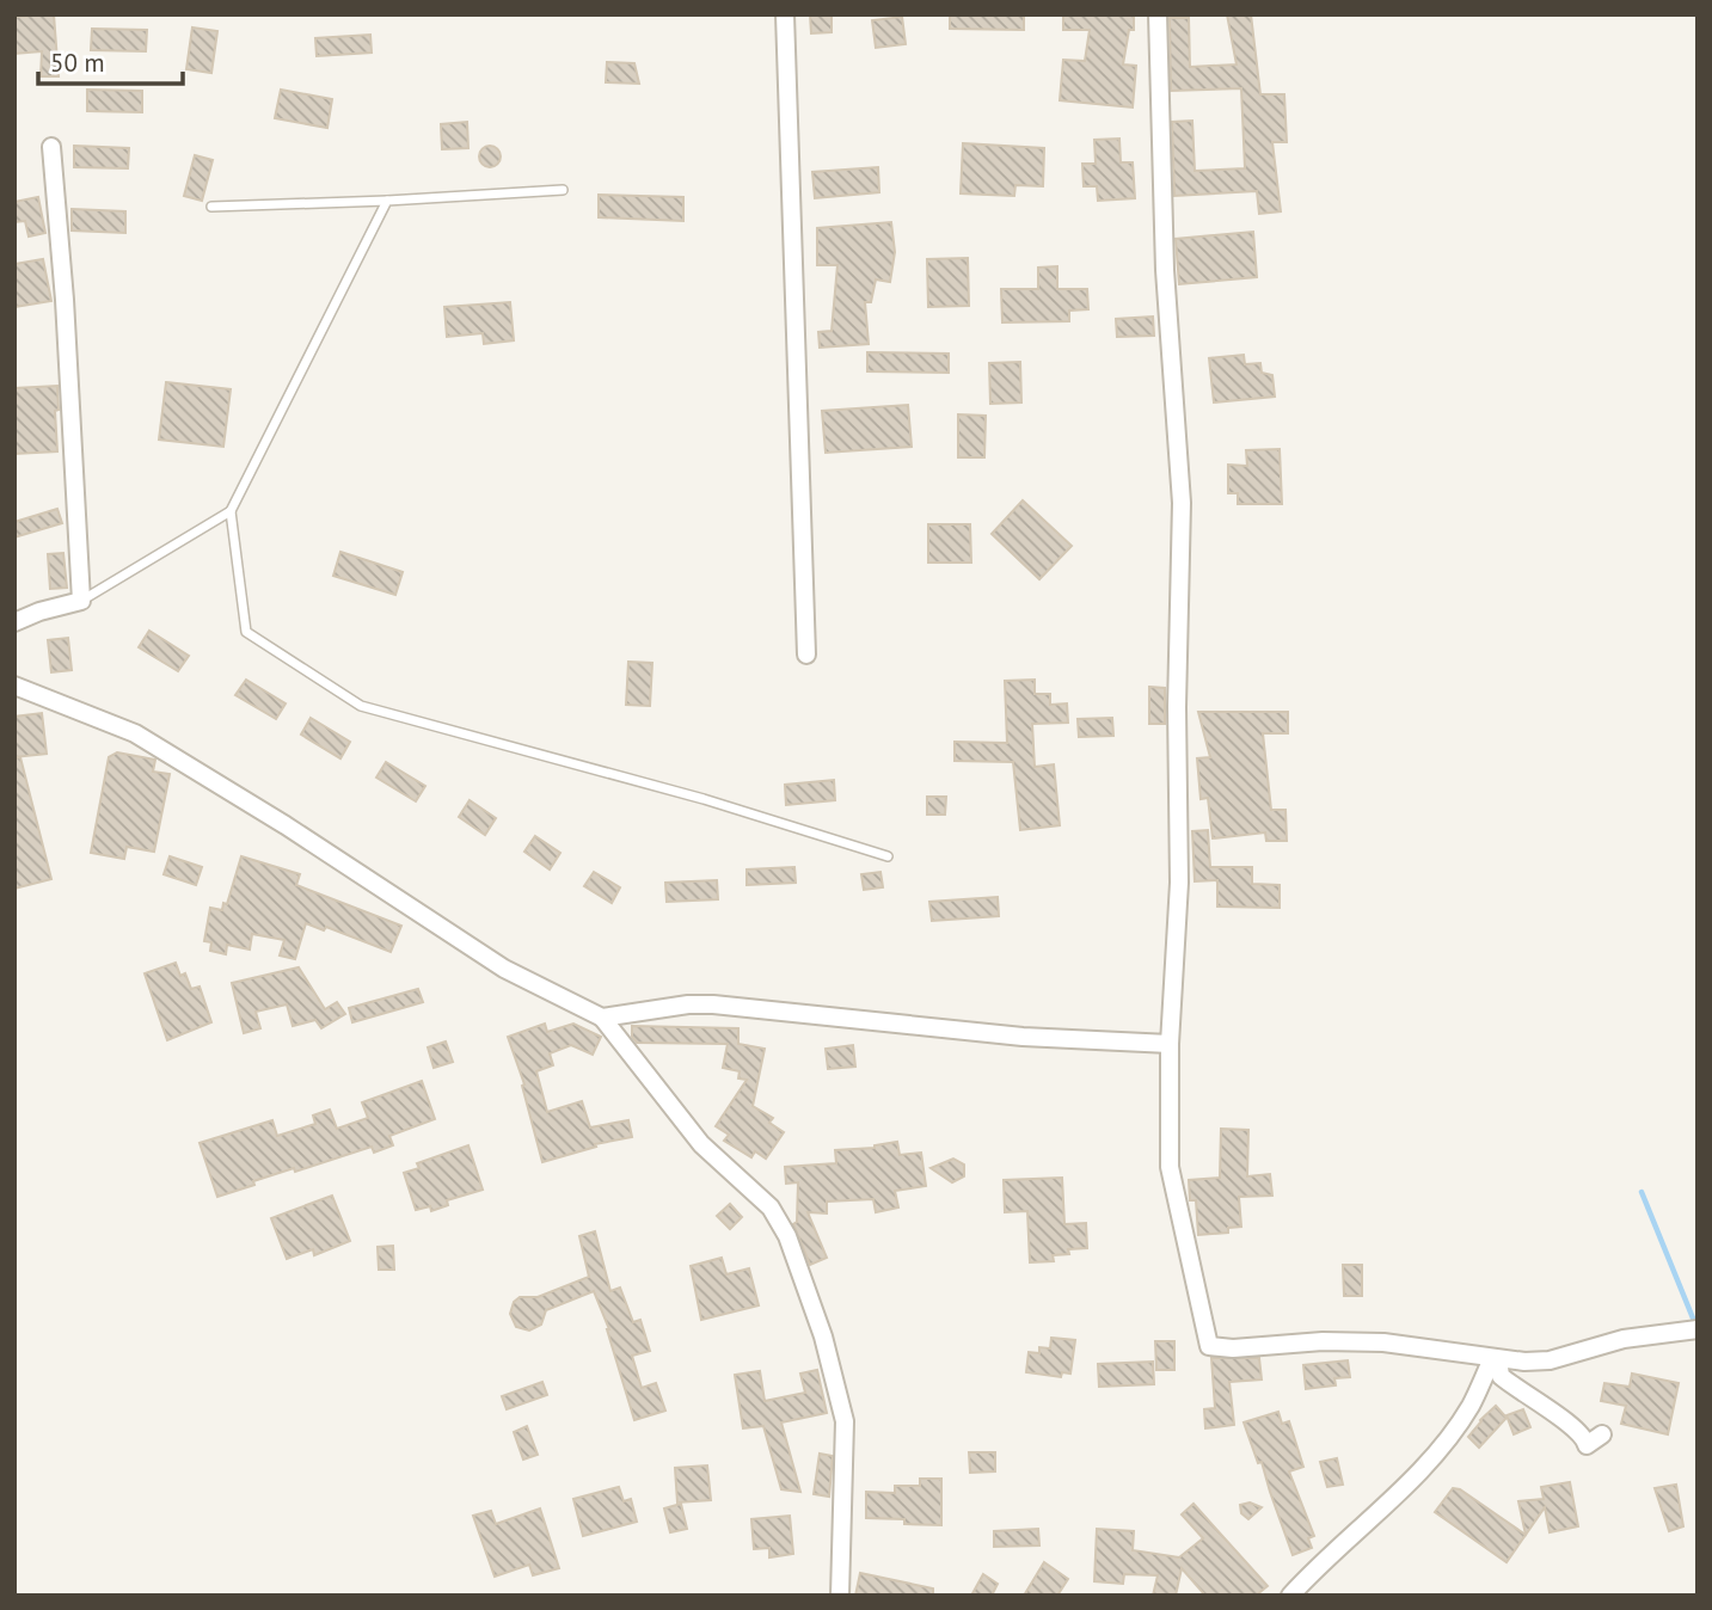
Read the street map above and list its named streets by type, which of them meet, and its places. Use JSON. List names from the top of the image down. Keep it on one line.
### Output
{"scale_bar":"50 m"}
